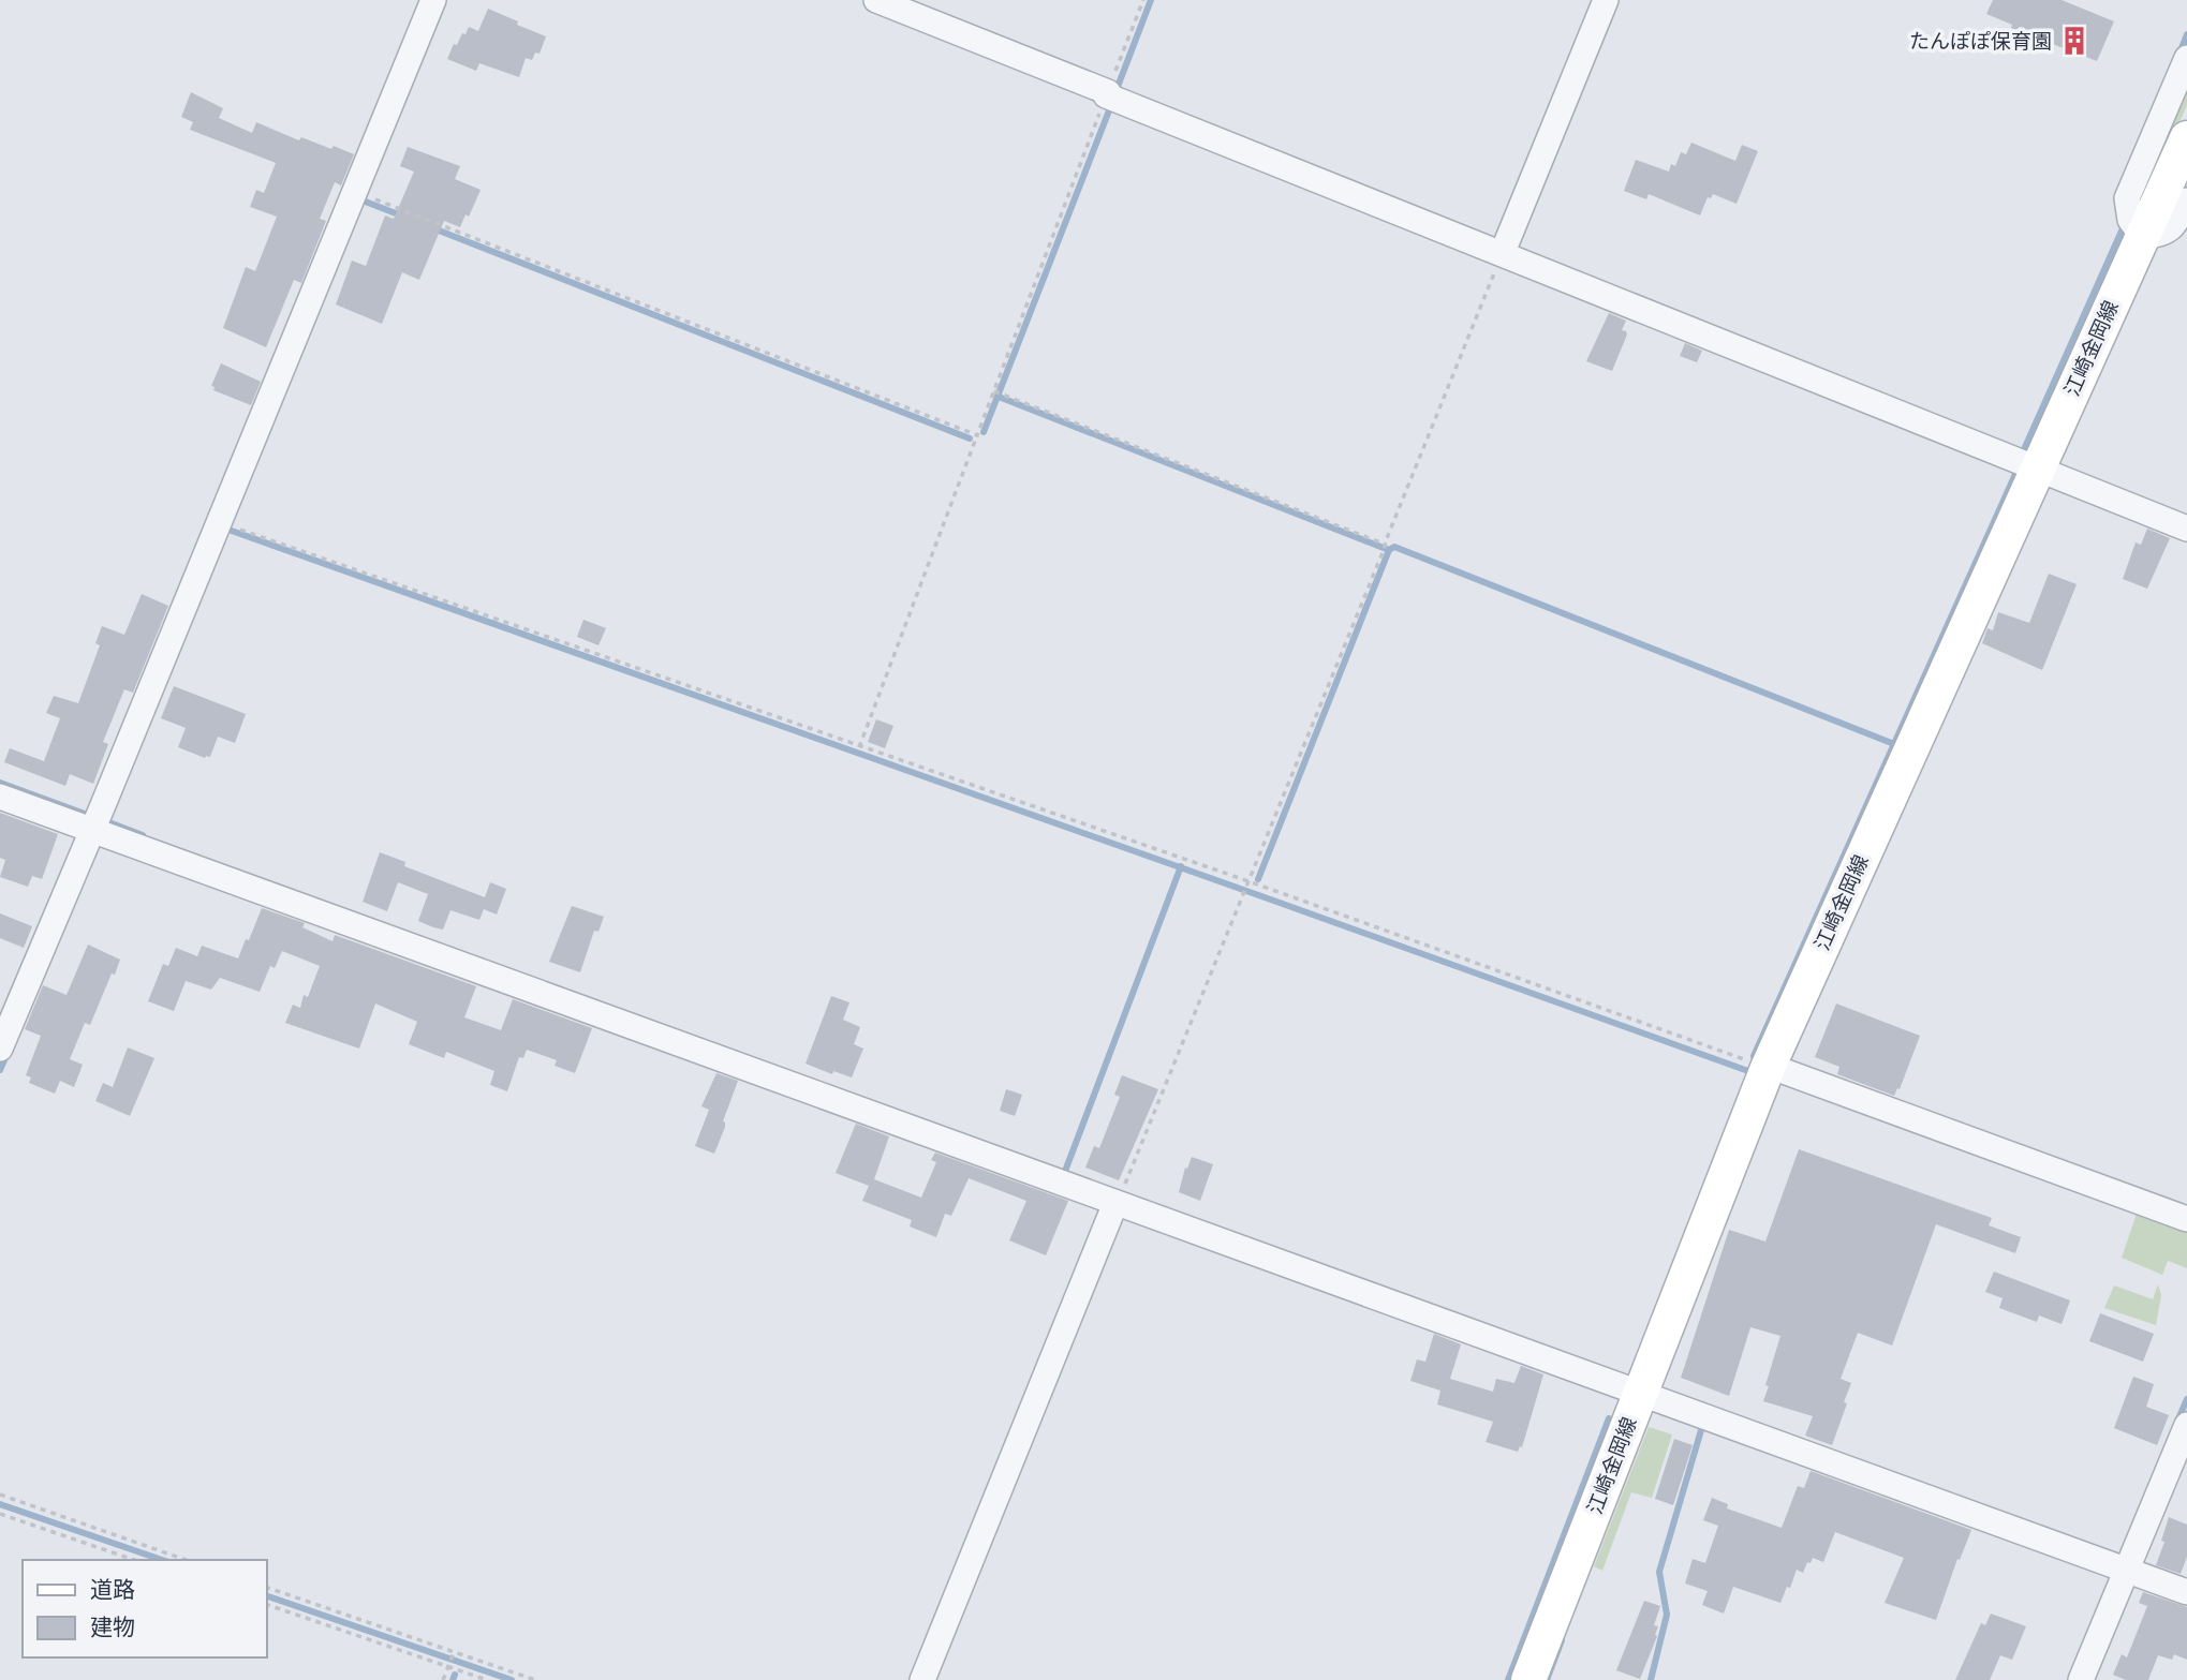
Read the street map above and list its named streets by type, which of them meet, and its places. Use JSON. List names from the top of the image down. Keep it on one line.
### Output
{"streets":{"main road":["江崎金岡線"]},"places":{"building":["たんぽぽ保育園"]},"legend":["道路","建物"]}
